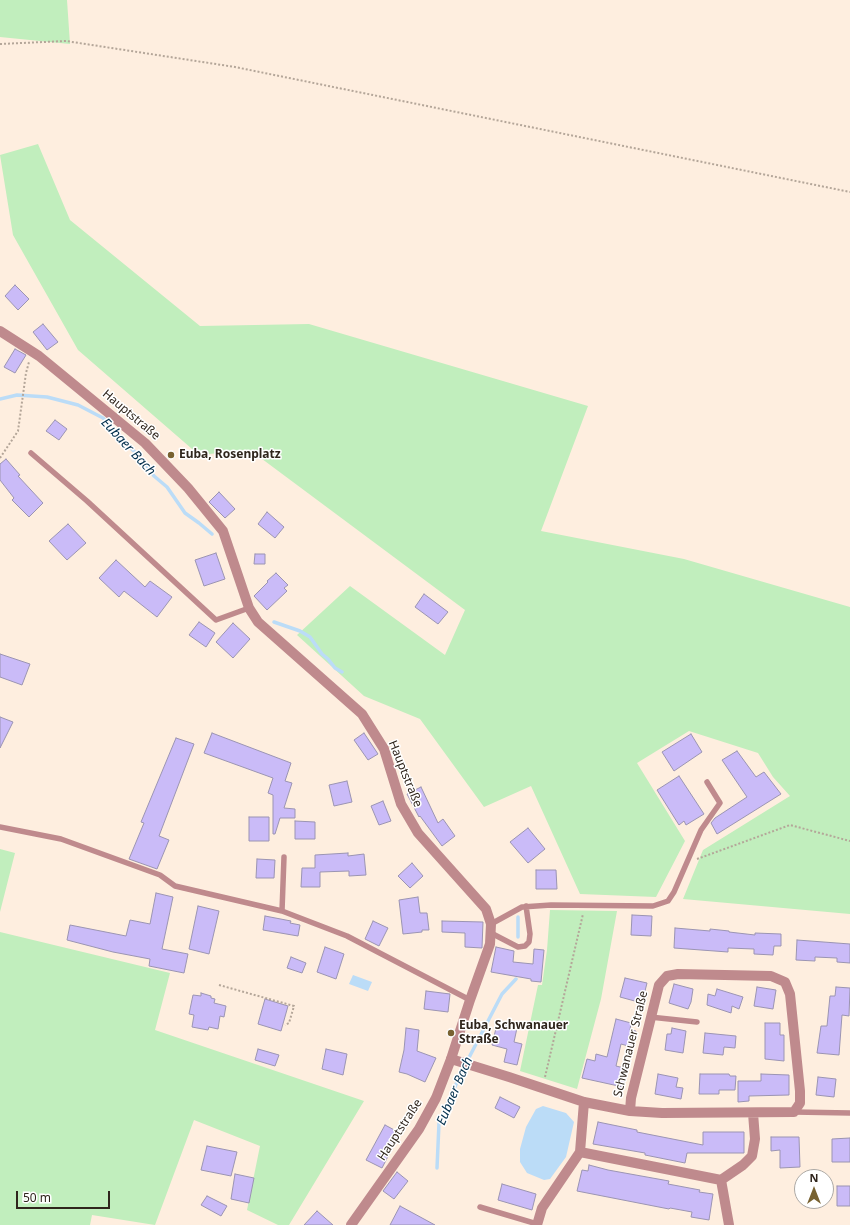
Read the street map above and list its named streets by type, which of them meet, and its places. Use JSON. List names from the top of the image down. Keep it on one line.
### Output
{"streets":{"street":["Hauptstraße","Schwanauer Straße"]},"crossings":[["Hauptstraße","Schwanauer Straße"]],"water":["Eubaer Bach"],"places":["Euba, Rosenplatz","Euba, Schwanauer Straße"],"scale_bar":"50 m","north":"top"}
